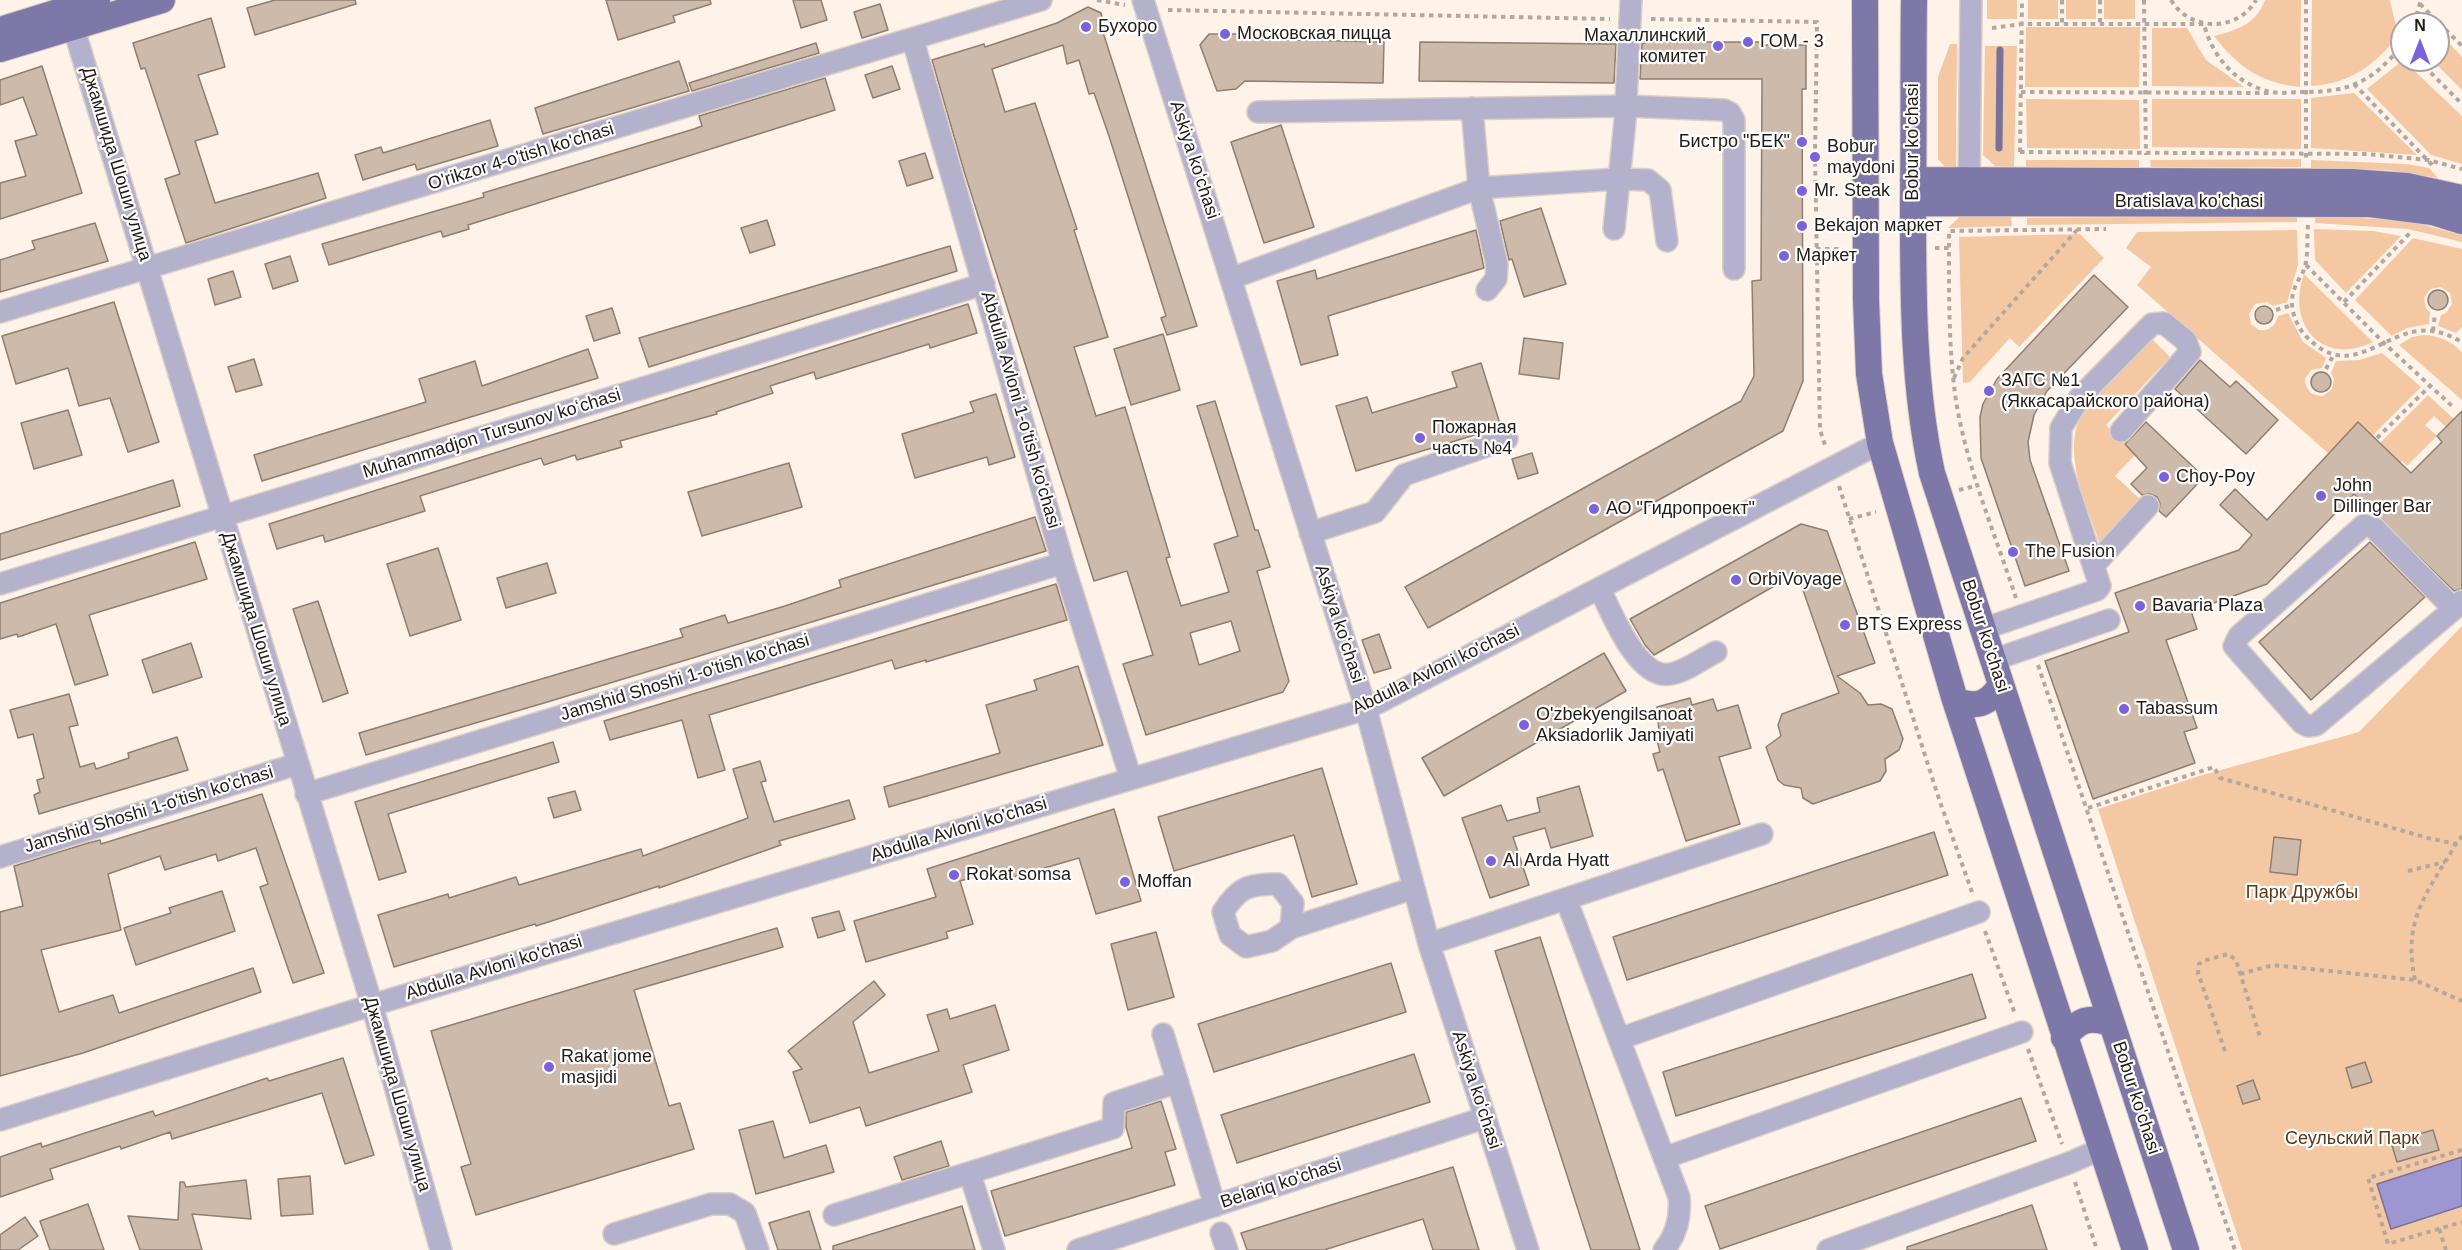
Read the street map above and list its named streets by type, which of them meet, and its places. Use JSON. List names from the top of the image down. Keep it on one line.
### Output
{"streets":{"main road":["Bobur ko'chasi","Bratislava ko'chasi"],"street":["O'rikzor 4-o'tish ko'chasi","Askiya koʻchasi","Джамшида Шоши улица","Abdulla Avloni 1-o'tish ko'chasi","Muhammadjon Tursunov koʻchasi","Abdulla Avloni ko'chasi","Jamshid Shoshi 1-o'tish ko'chasi","Belariq ko'chasi"]},"crossings":[["Bobur ko'chasi","Bratislava ko'chasi"],["O'rikzor 4-o'tish ko'chasi","Джамшида Шоши улица"],["O'rikzor 4-o'tish ko'chasi","Abdulla Avloni 1-o'tish ko'chasi"],["Askiya koʻchasi","Abdulla Avloni ko'chasi"],["Askiya koʻchasi","Belariq ko'chasi"],["Джамшида Шоши улица","Muhammadjon Tursunov koʻchasi"],["Джамшида Шоши улица","Abdulla Avloni ko'chasi"],["Джамшида Шоши улица","Jamshid Shoshi 1-o'tish ko'chasi"],["Abdulla Avloni 1-o'tish ko'chasi","Muhammadjon Tursunov koʻchasi"],["Abdulla Avloni 1-o'tish ko'chasi","Abdulla Avloni ko'chasi"],["Abdulla Avloni 1-o'tish ko'chasi","Jamshid Shoshi 1-o'tish ko'chasi"]],"parks":["Парк Дружбы","Сеульский Парк"],"places":["Бухоро","Московская пицца","ГОМ - 3","Махаллинский комитет","Бистро \"БЕК\"","Bobur maydoni","Mr. Steak","Bekajon маркет","Маркет","ЗАГС №1 (Яккасарайского района)","Пожарная часть №4","Choy-Poy","John Dillinger Bar","АО \"Гидропроект\"","The Fusion","OrbiVoyage","Bavaria Plaza","BTS Express","Tabassum","O'zbekyengilsanoat Aksiadorlik Jamiyati","Al Arda Hyatt","Rokat somsa","Moffan","Rakat jome masjidi"],"north":"top"}
